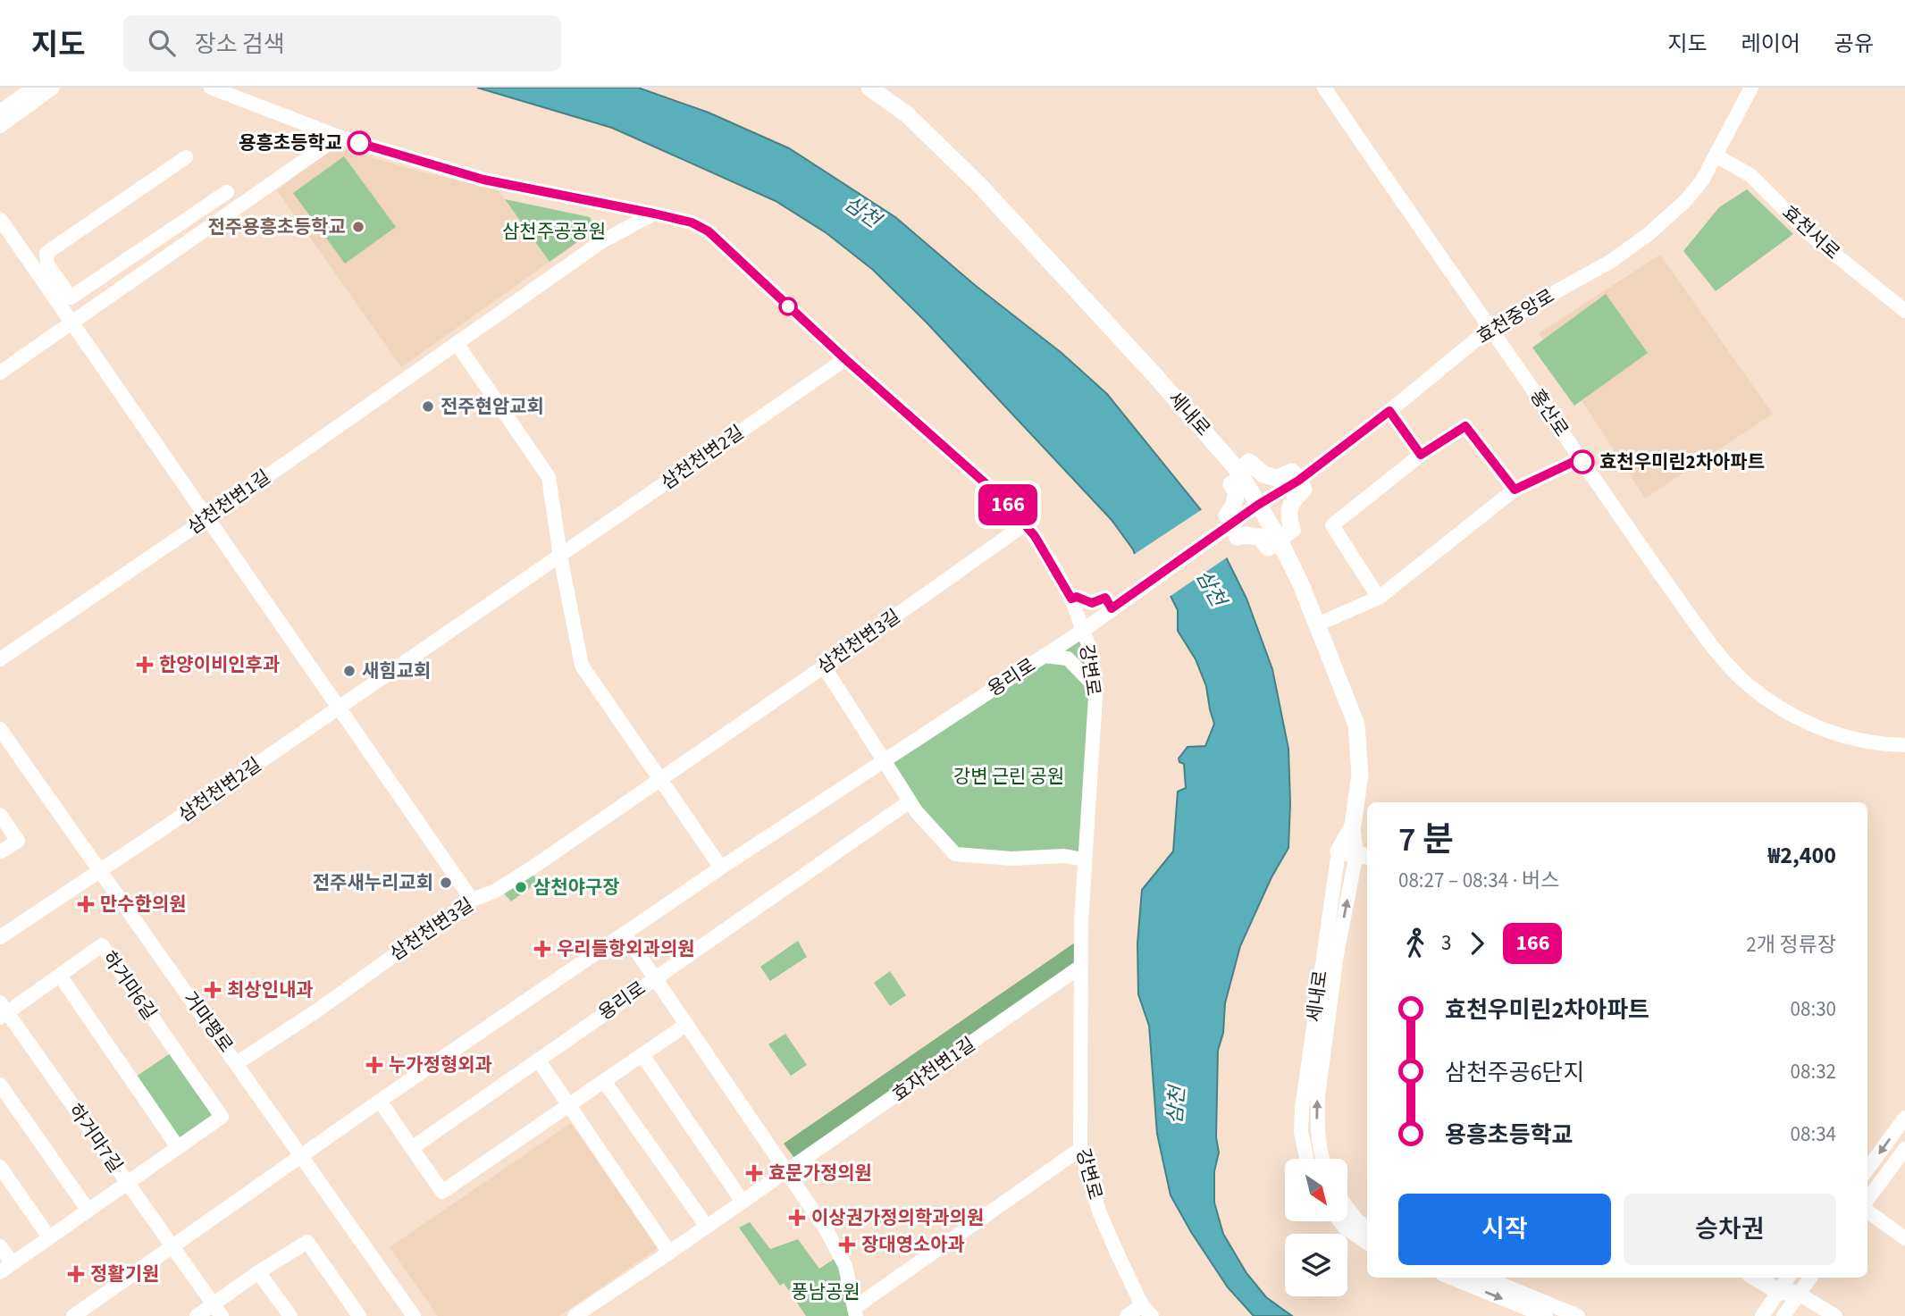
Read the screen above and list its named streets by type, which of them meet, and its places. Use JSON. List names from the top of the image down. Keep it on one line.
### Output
{"streets":{"main road":["세내로"],"street":["효천서로","효천중앙로","홍산로","삼천천변2길","삼천천변1길","삼천천변3길","강변로","용리로","하거마6길","거마평로","효자천변1길","하거마7길"]},"crossings":[["효천서로","효천중앙로"],["효천중앙로","홍산로"],["효천중앙로","세내로"],["효천중앙로","용리로"],["삼천천변2길","강변로"],["삼천천변2길","거마평로"],["삼천천변1길","강변로"],["삼천천변3길","강변로"],["삼천천변3길","거마평로"],["강변로","용리로"],["강변로","효자천변1길"],["용리로","거마평로"],["하거마6길","하거마7길"]],"water":["삼천"],"parks":["삼천주공공원","강변 근린 공원","풍남공원"],"places":{"other":["용흥초등학교","전주용흥초등학교","전주현암교회","효천우미린2차아파트","새힘교회","전주새누리교회","삼천야구장"],"health":["한양이비인후과","만수한의원","우리들항외과의원","최상인내과","누가정형외과","효문가정의원","이상권가정의학과의원","장대영소아과","정활기원"]},"lines":["bus line 166"],"north":"bottom right","page":{"header":"지도","search":"장소 검색","nav":["지도","레이어","공유"],"on_map":"166","heading":["7 분","08:27 – 08:34 · 버스","₩2,400"],"legs":["3","166","2개 정류장"],"list":[{"name":"효천우미린2차아파트","value":"08:30"},{"name":"삼천주공6단지","value":"08:32"},{"name":"용흥초등학교","value":"08:34"}],"buttons":["시작","승차권"]}}
